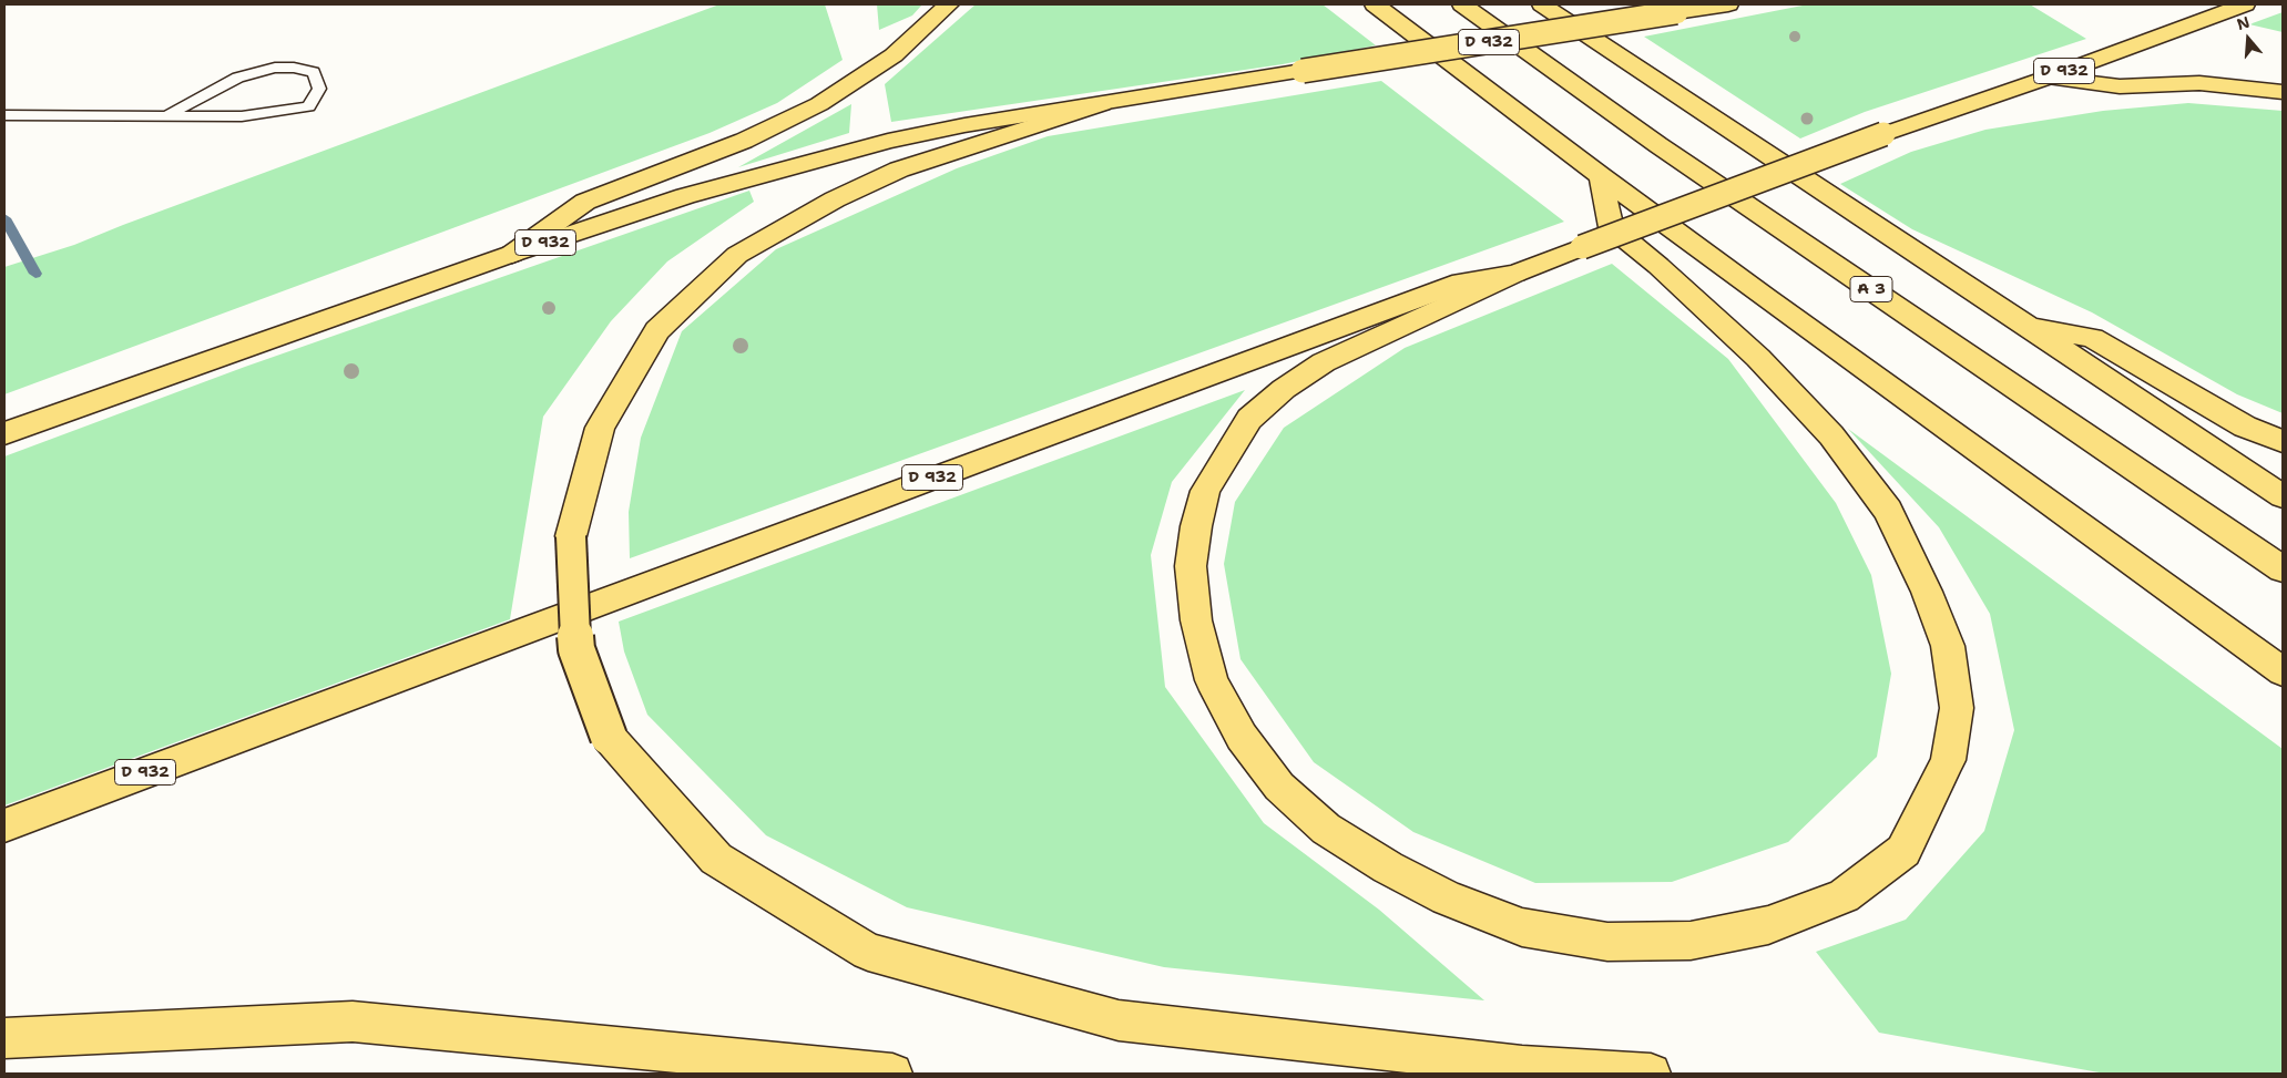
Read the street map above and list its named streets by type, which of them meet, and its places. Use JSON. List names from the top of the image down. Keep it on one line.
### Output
{"streets":{"main road":["D 932","A 3"]},"north":"top"}
